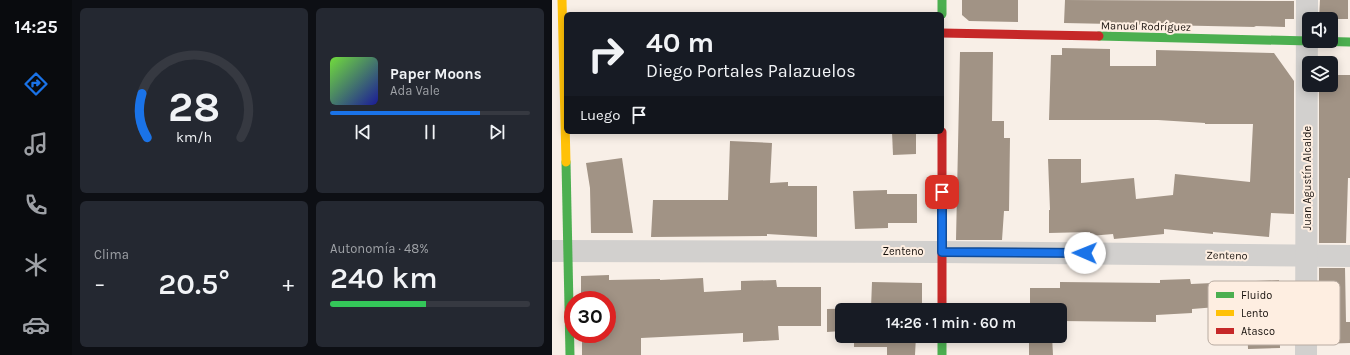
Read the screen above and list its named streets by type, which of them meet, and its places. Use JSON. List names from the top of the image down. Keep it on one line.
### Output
{"streets":{"street":["Manuel Rodríguez","Juan Agustín Alcalde","Zenteno"]},"crossings":[["Juan Agustín Alcalde","Zenteno"]],"legend":["Fluido","Lento","Atasco"],"page":{"tabs":"14:25","turn":["40 m","Diego Portales Palazuelos"],"song":["Paper Moons","Ada Vale"],"then":"Luego","tile":["Clima",["Autonomía · 48%","240 km"]],"heat":["−","20.5°","+"],"limit":"30","trip":"14:26 · 1 min · 60 m","gauge":["28","km/h"]}}
